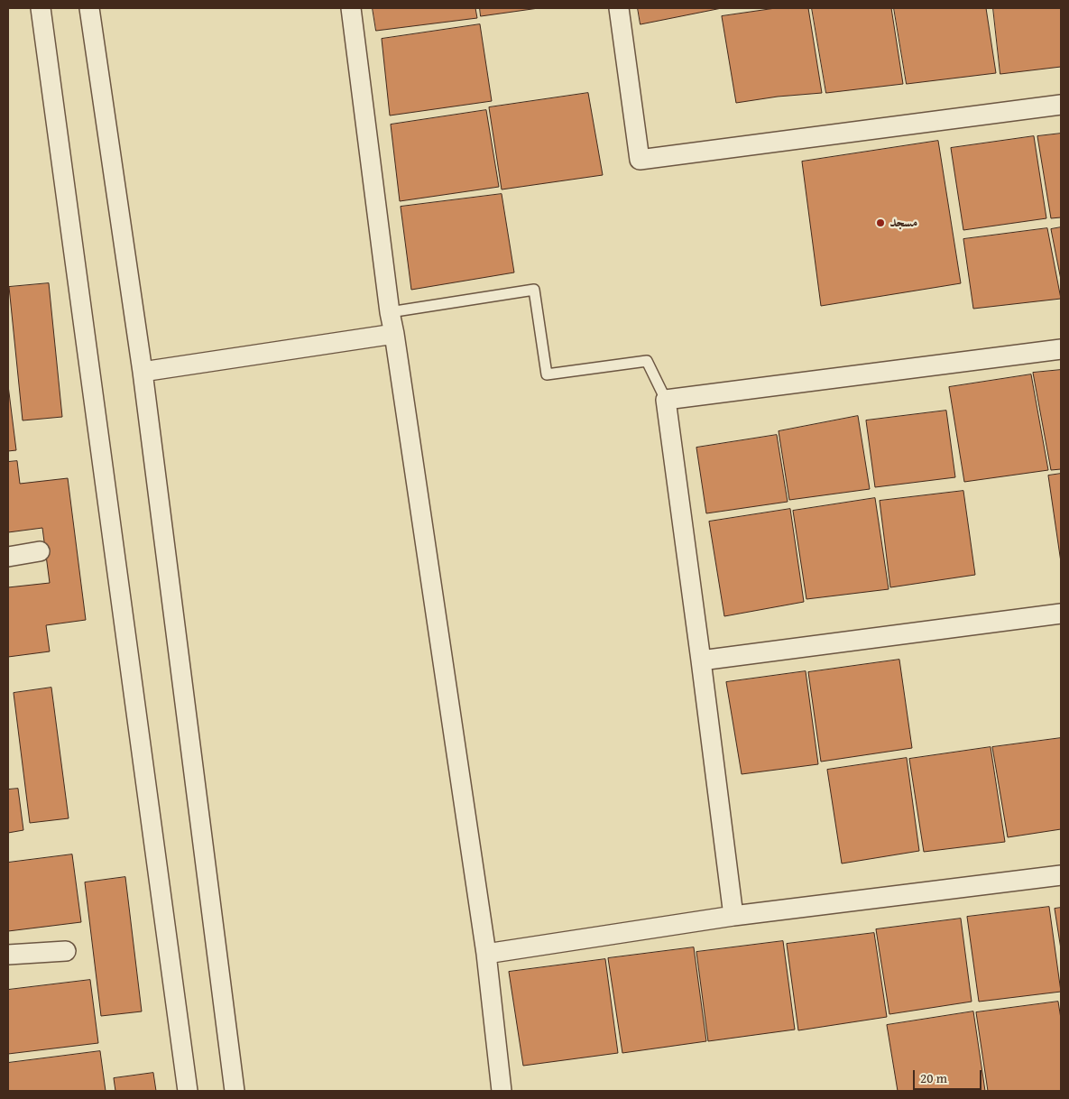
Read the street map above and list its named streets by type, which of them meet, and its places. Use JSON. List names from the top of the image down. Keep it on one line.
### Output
{"places":["مسجد"],"scale_bar":"20 m"}
